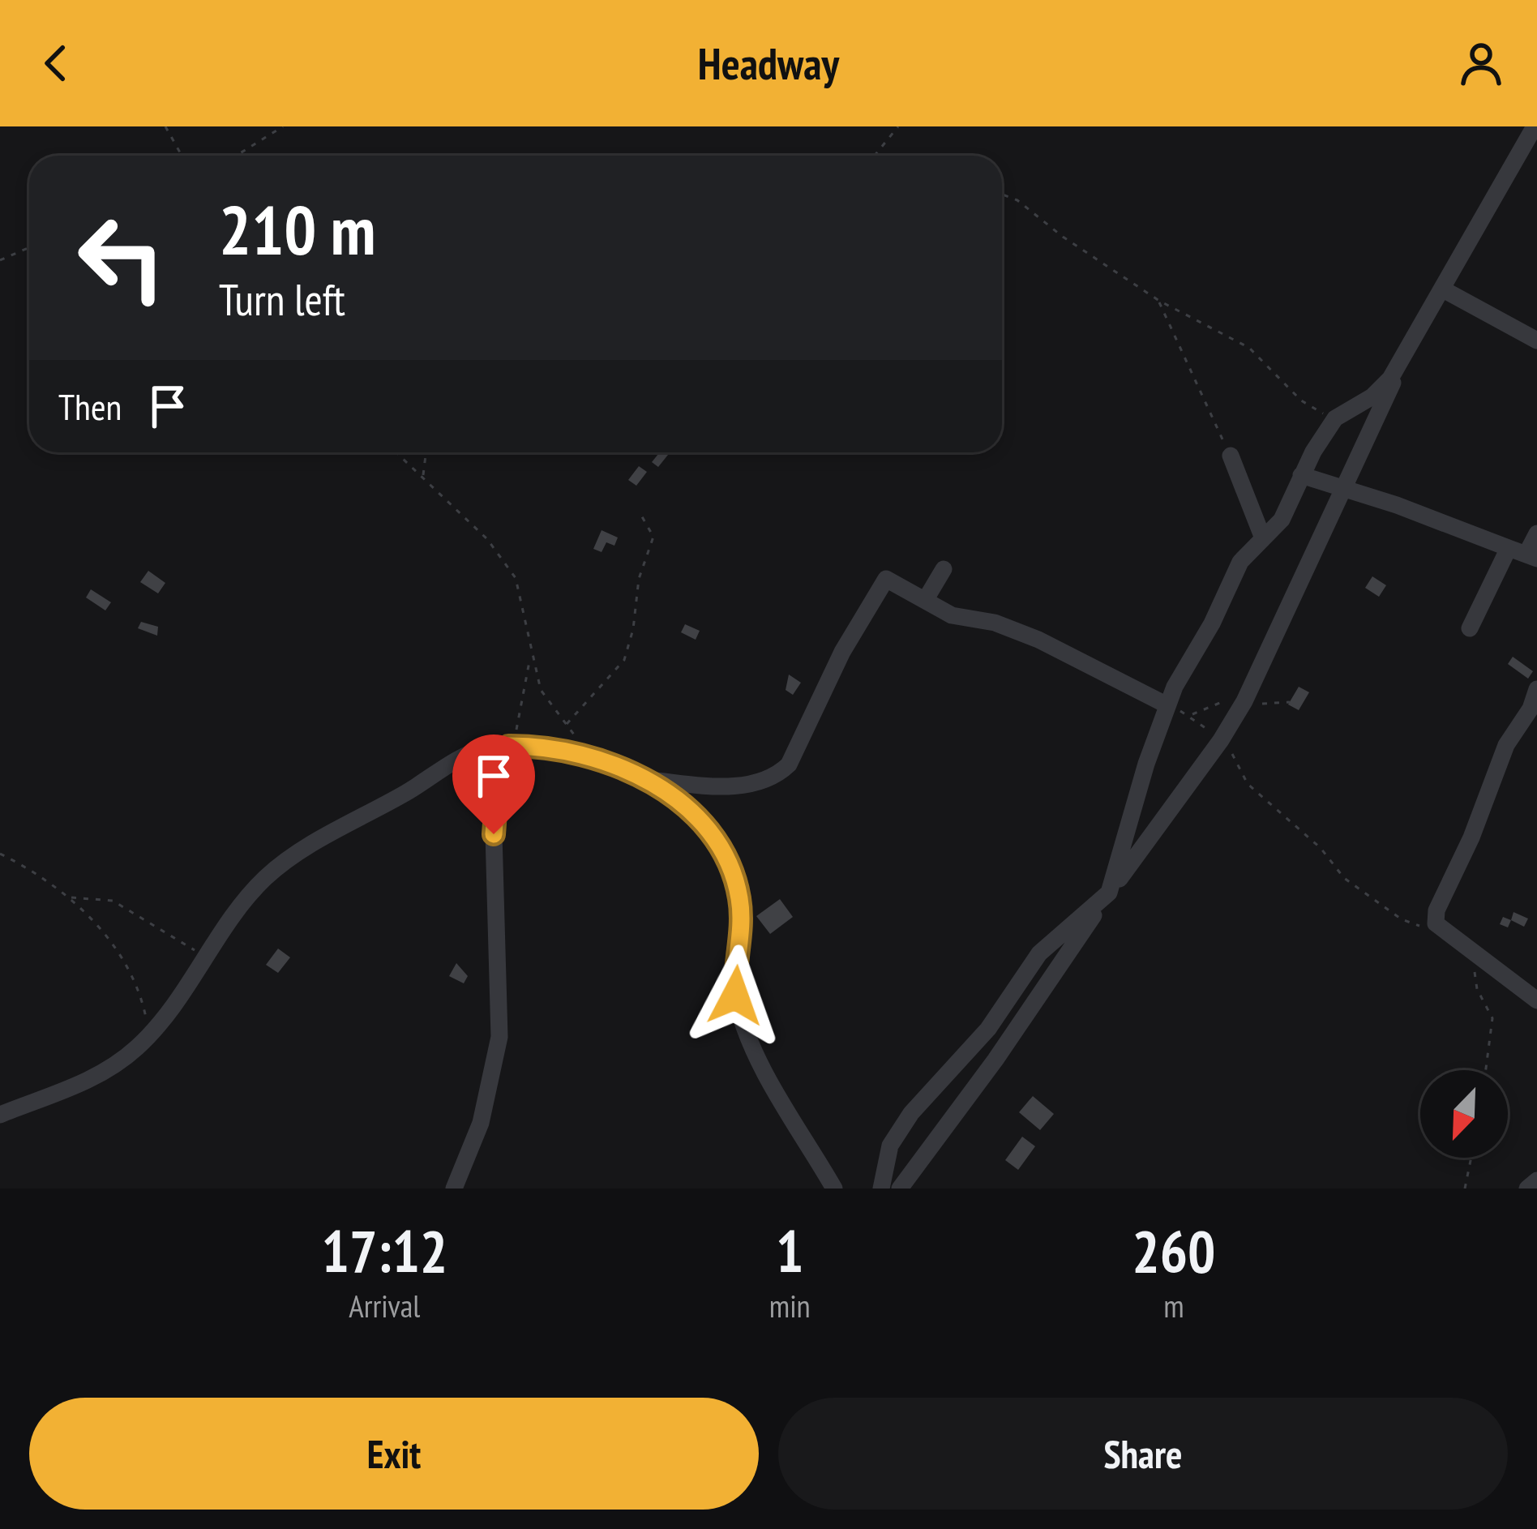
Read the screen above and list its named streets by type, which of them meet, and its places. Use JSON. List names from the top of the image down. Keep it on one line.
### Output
{"north":"bottom left","page":{"header":"Headway","turn":["210 m","Turn left"],"then":"Then","eta":["17:12","Arrival","1","min","260","m"],"buttons":["Exit","Share"]}}
